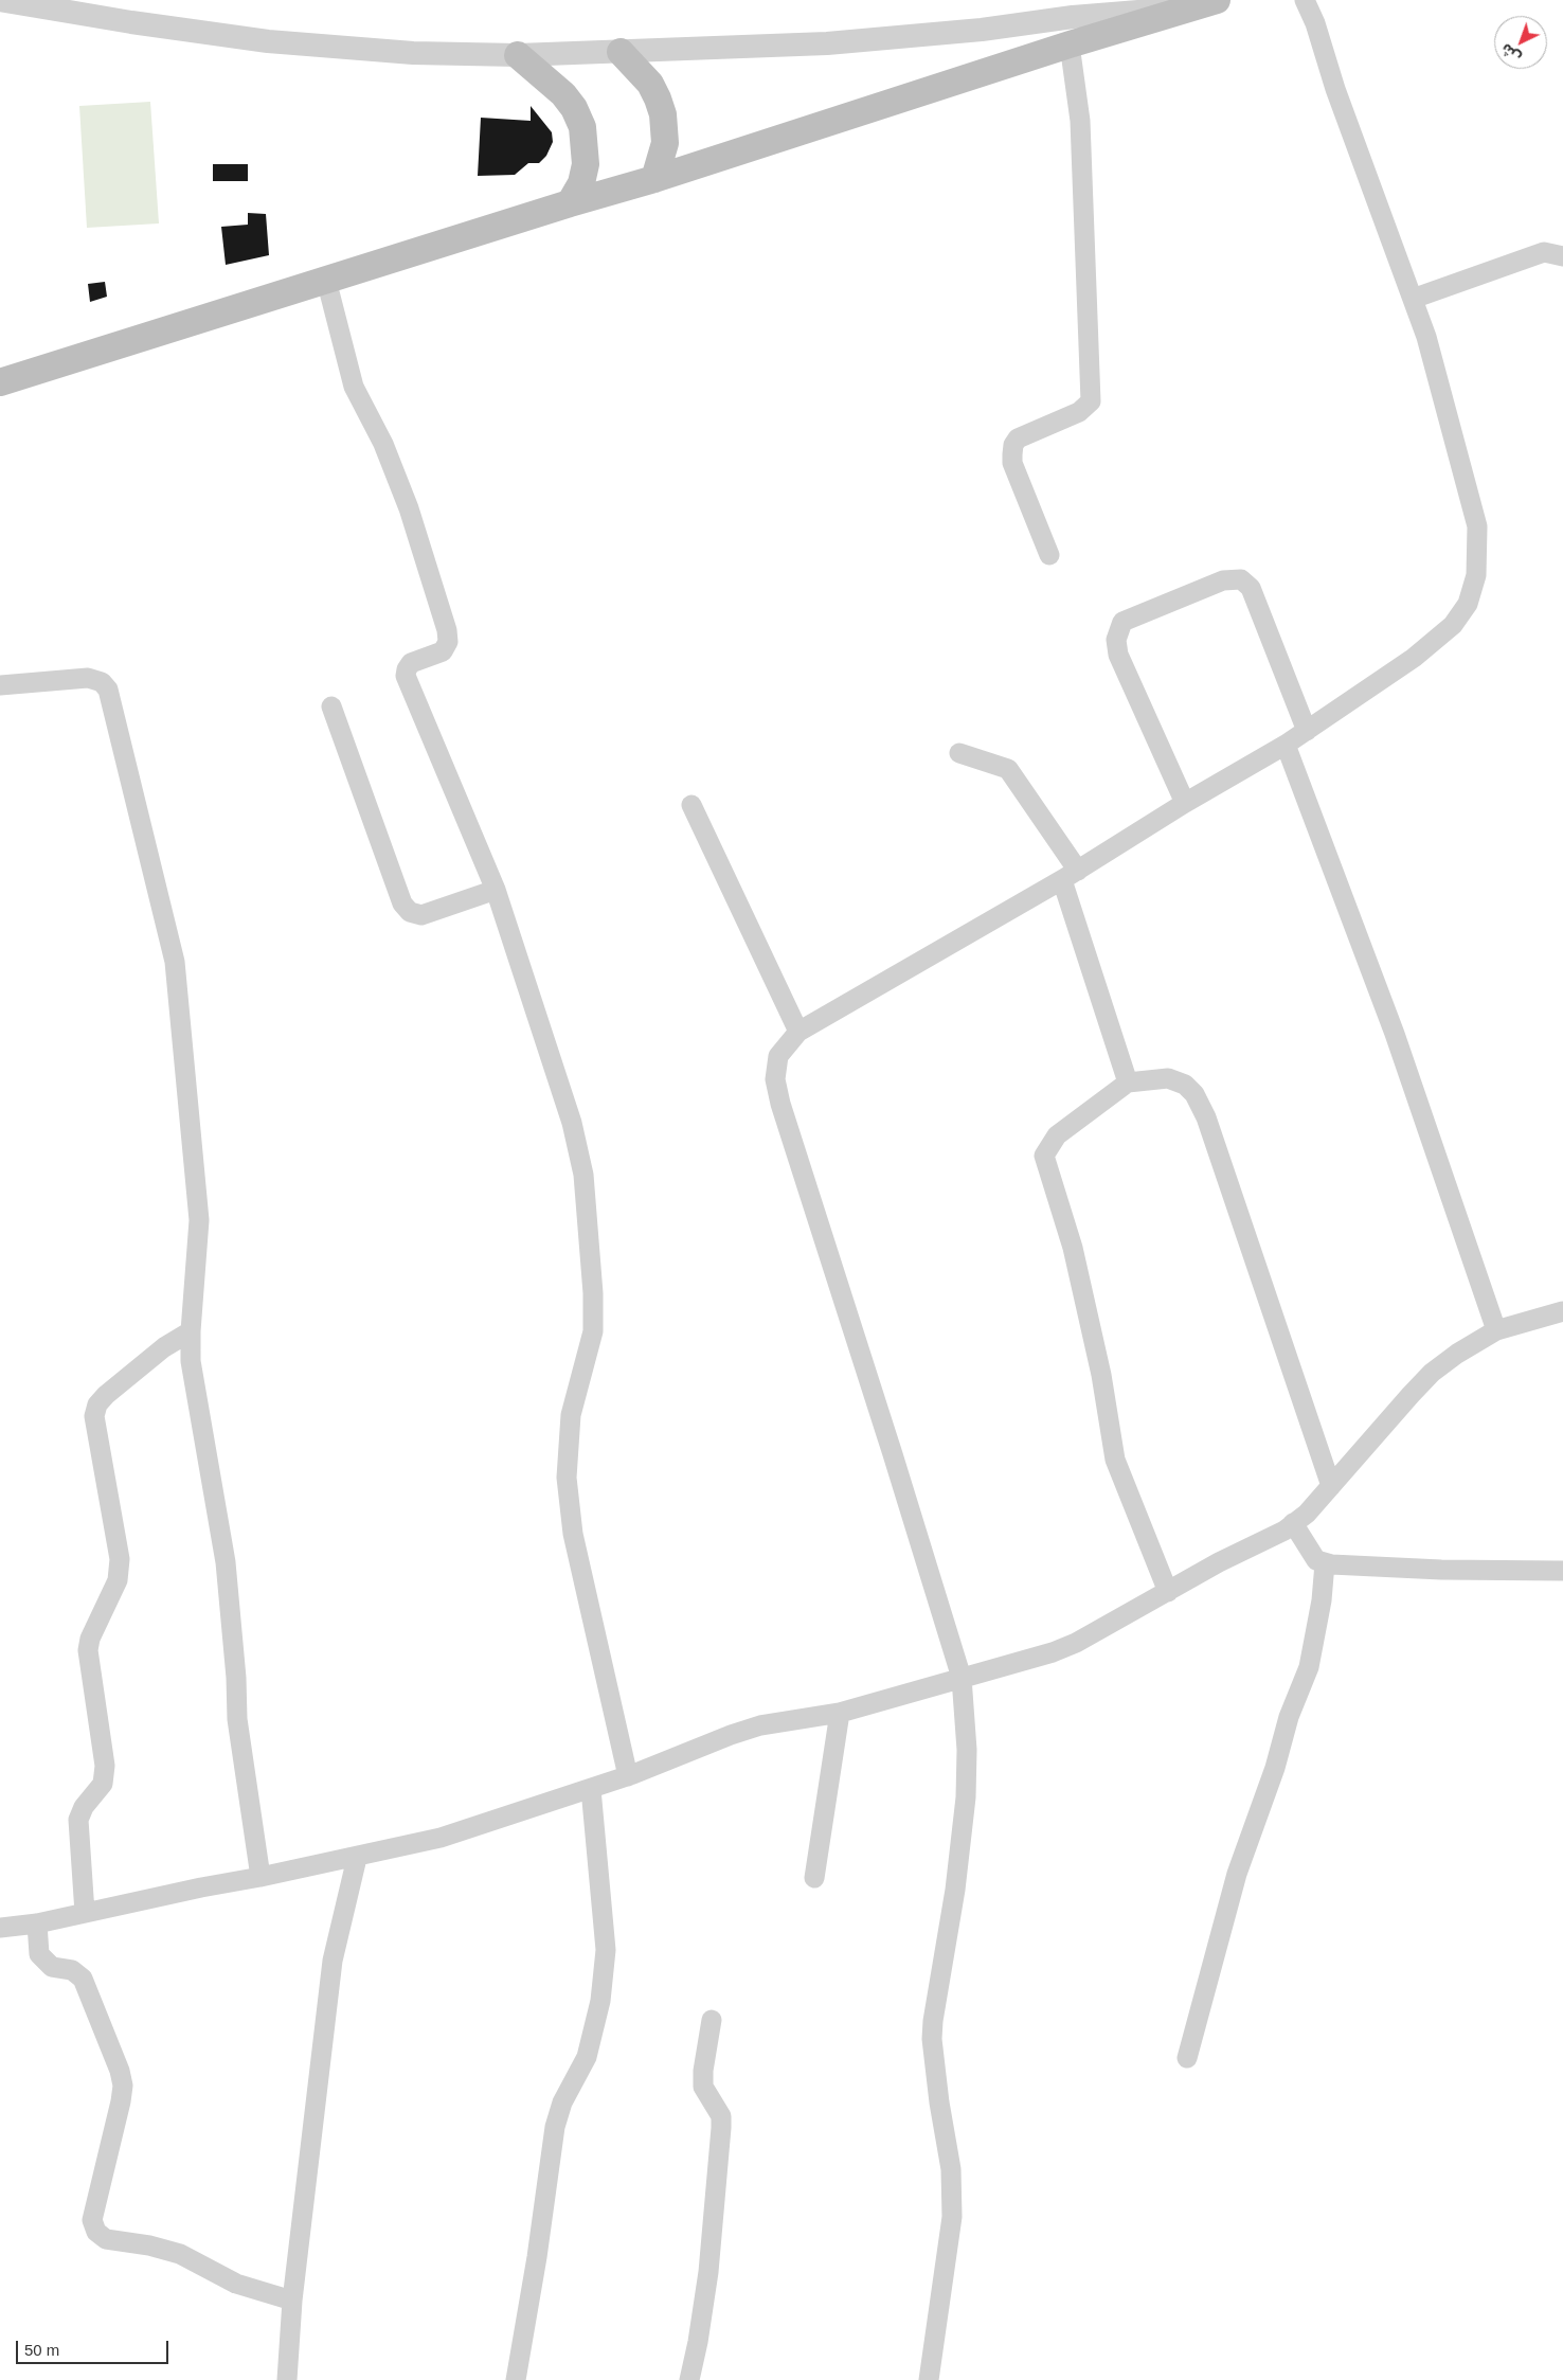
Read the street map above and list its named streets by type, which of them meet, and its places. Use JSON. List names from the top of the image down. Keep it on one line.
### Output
{"scale_bar":"50 m","north":"bottom left"}
